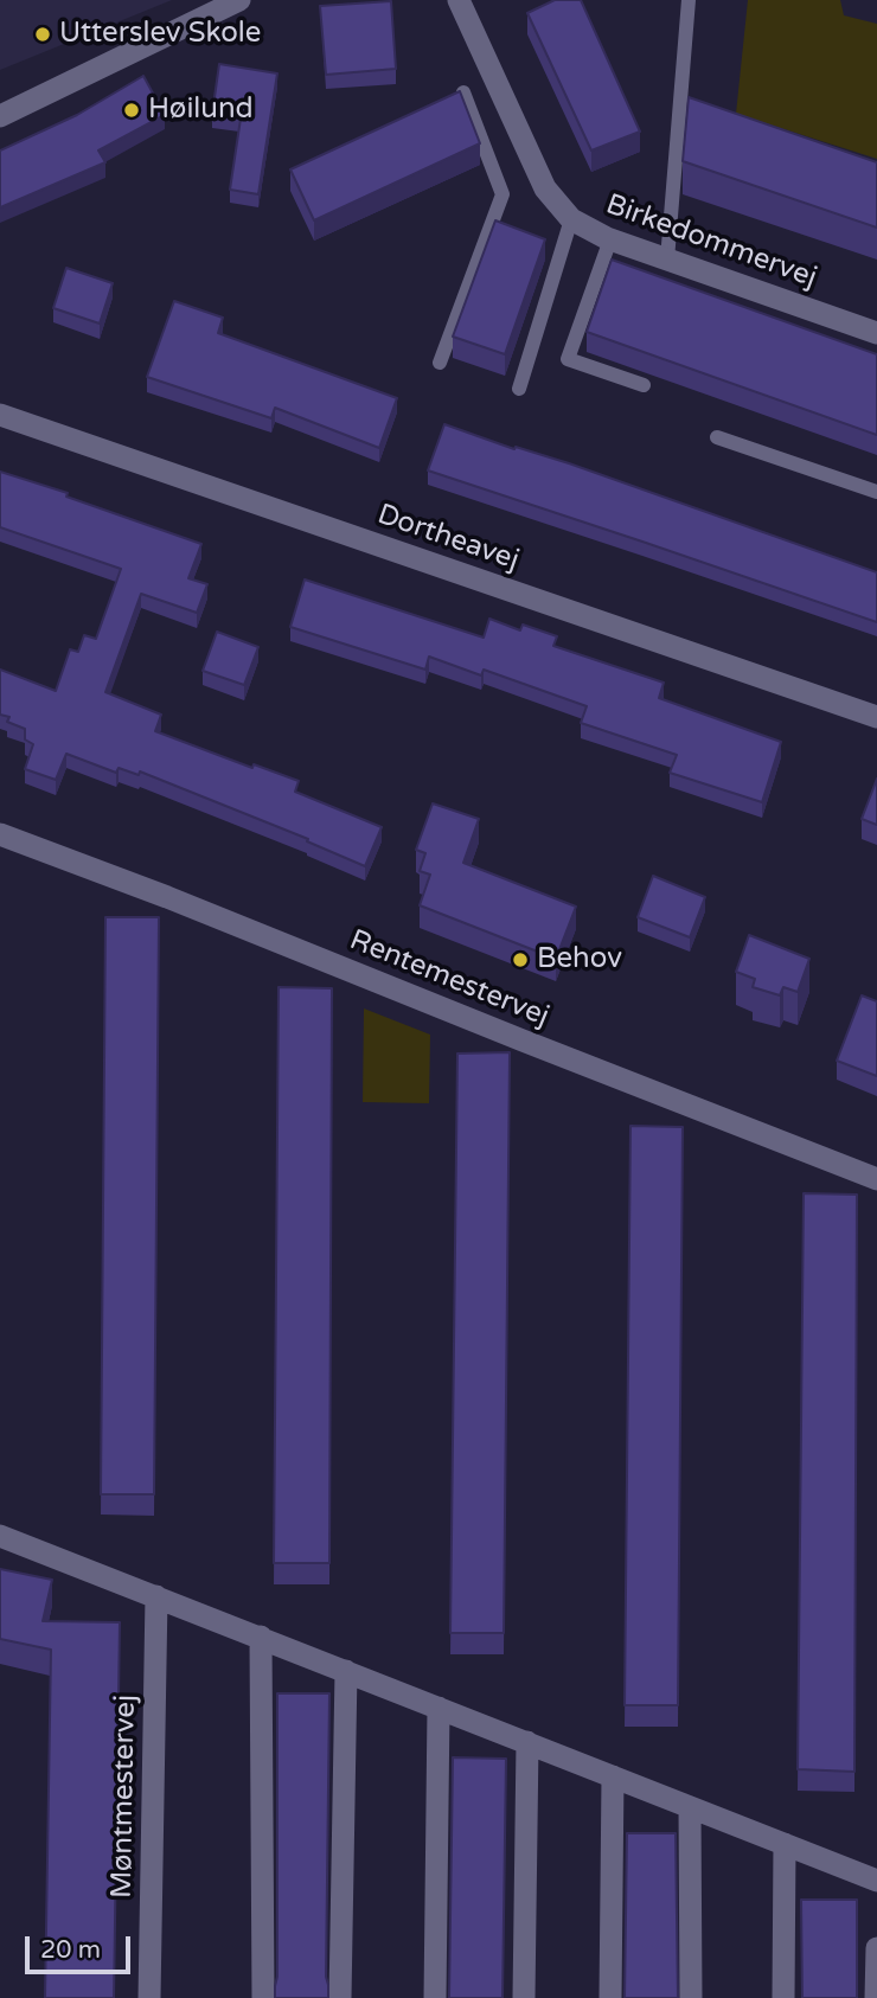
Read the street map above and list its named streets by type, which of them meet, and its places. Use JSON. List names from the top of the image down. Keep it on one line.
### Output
{"streets":{"street":["Birkedommervej","Dortheavej","Rentemestervej","Møntmestervej"]},"places":["Utterslev Skole","Høilund","Behov"],"scale_bar":"20 m"}
